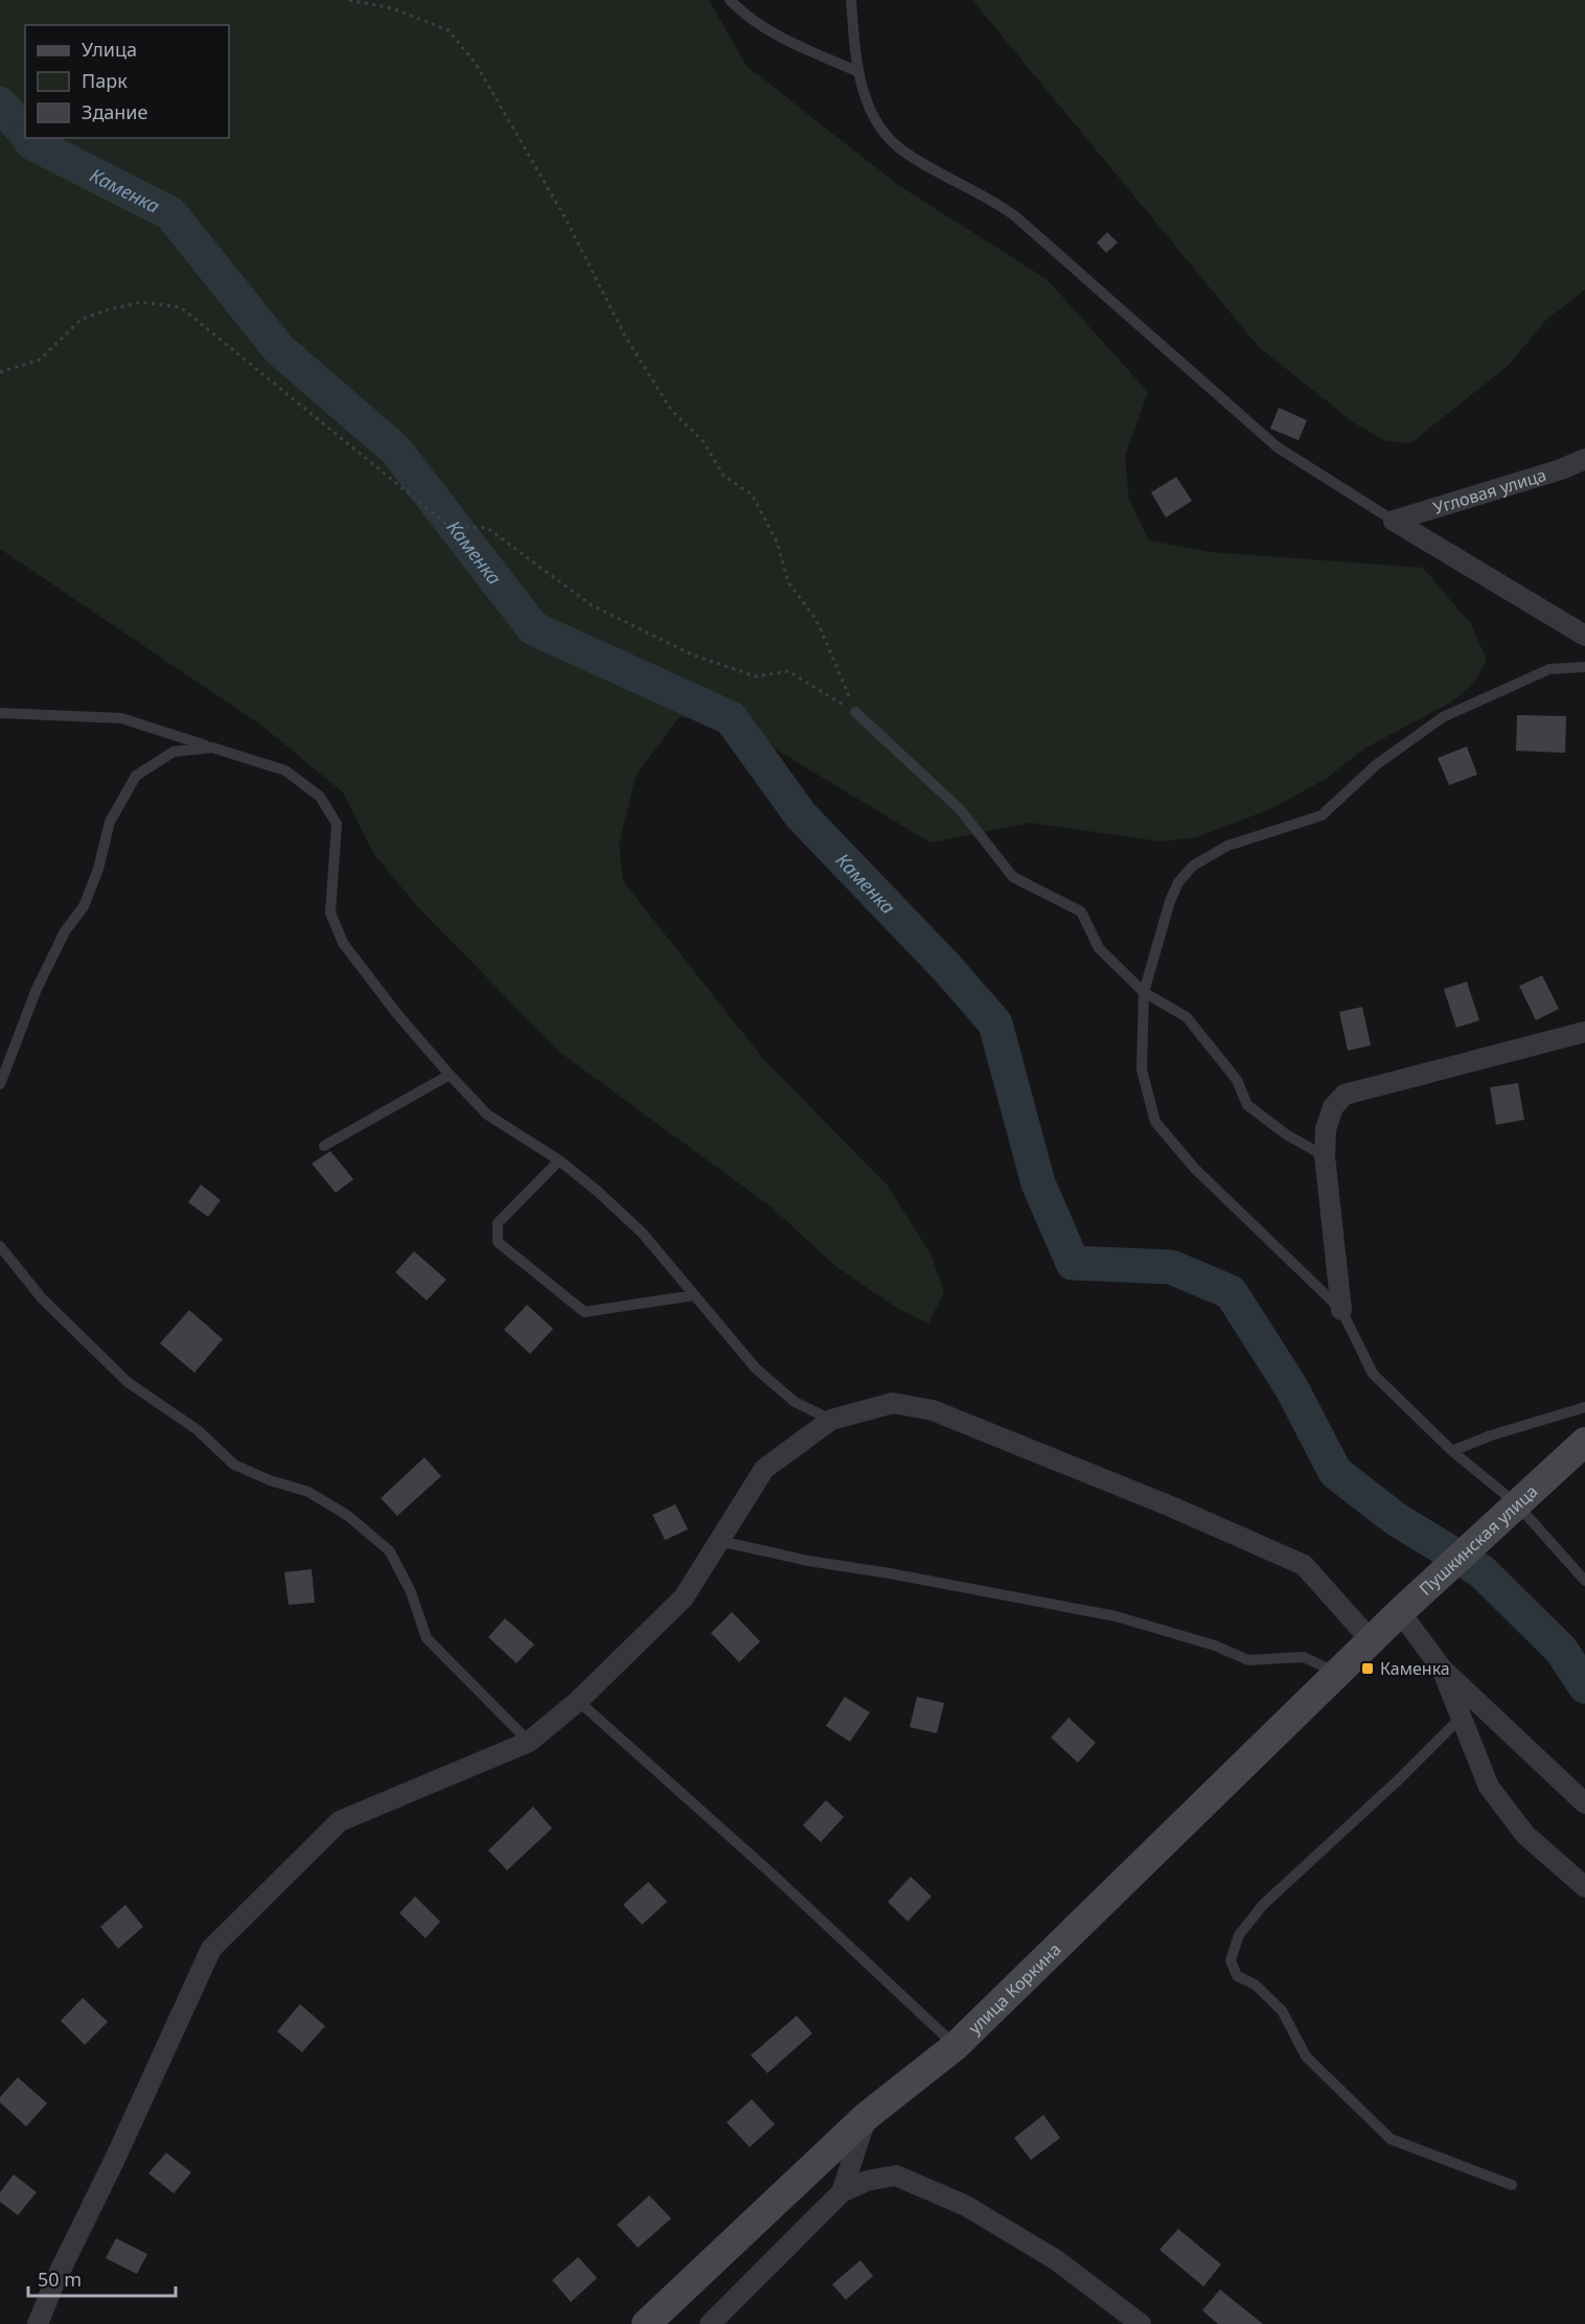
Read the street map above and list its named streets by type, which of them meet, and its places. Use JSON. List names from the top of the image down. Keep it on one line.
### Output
{"streets":{"main road":["Пушкинская улица","улица Коркина"],"street":["Угловая улица"]},"crossings":[["Пушкинская улица","улица Коркина"]],"water":["Каменка"],"places":{"transit":["Каменка"]},"legend":["Улица","Парк","Здание"],"scale_bar":"50 m"}
